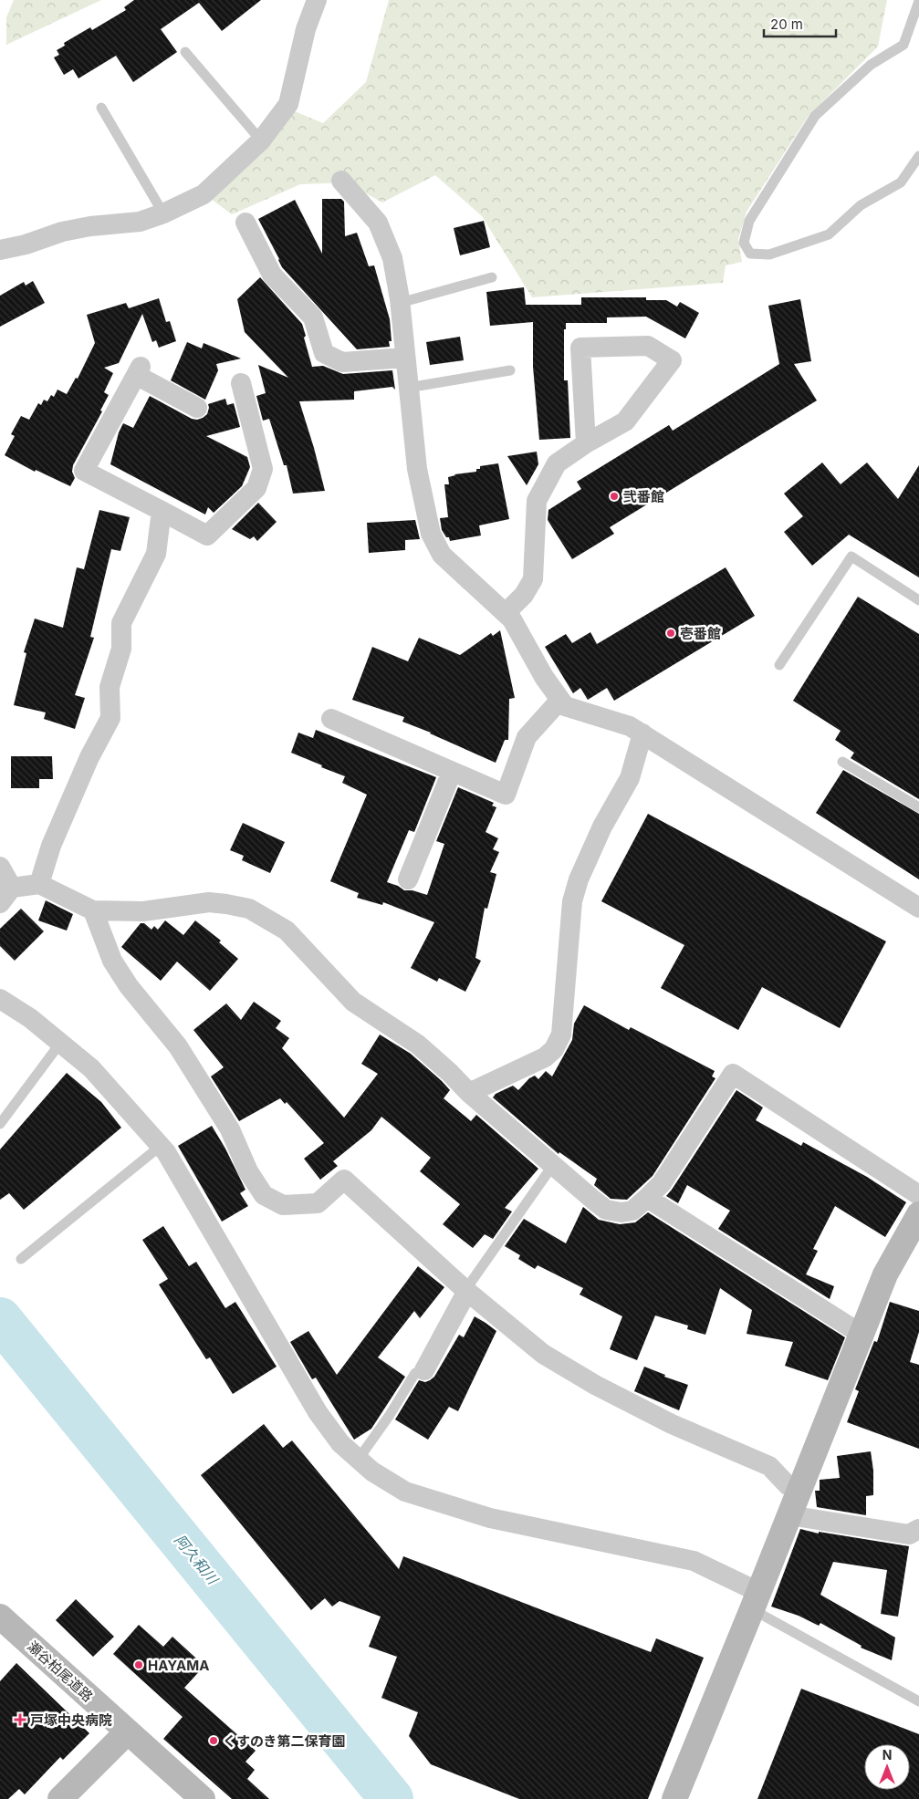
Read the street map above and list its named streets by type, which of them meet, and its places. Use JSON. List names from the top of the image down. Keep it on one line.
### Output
{"streets":{"street":["瀬谷柏尾道路"]},"water":["阿久和川"],"places":{"other":["弐番館","壱番館","HAYAMA","くすのき第二保育園"],"health":["戸塚中央病院"]},"scale_bar":"20 m","north":"top"}
